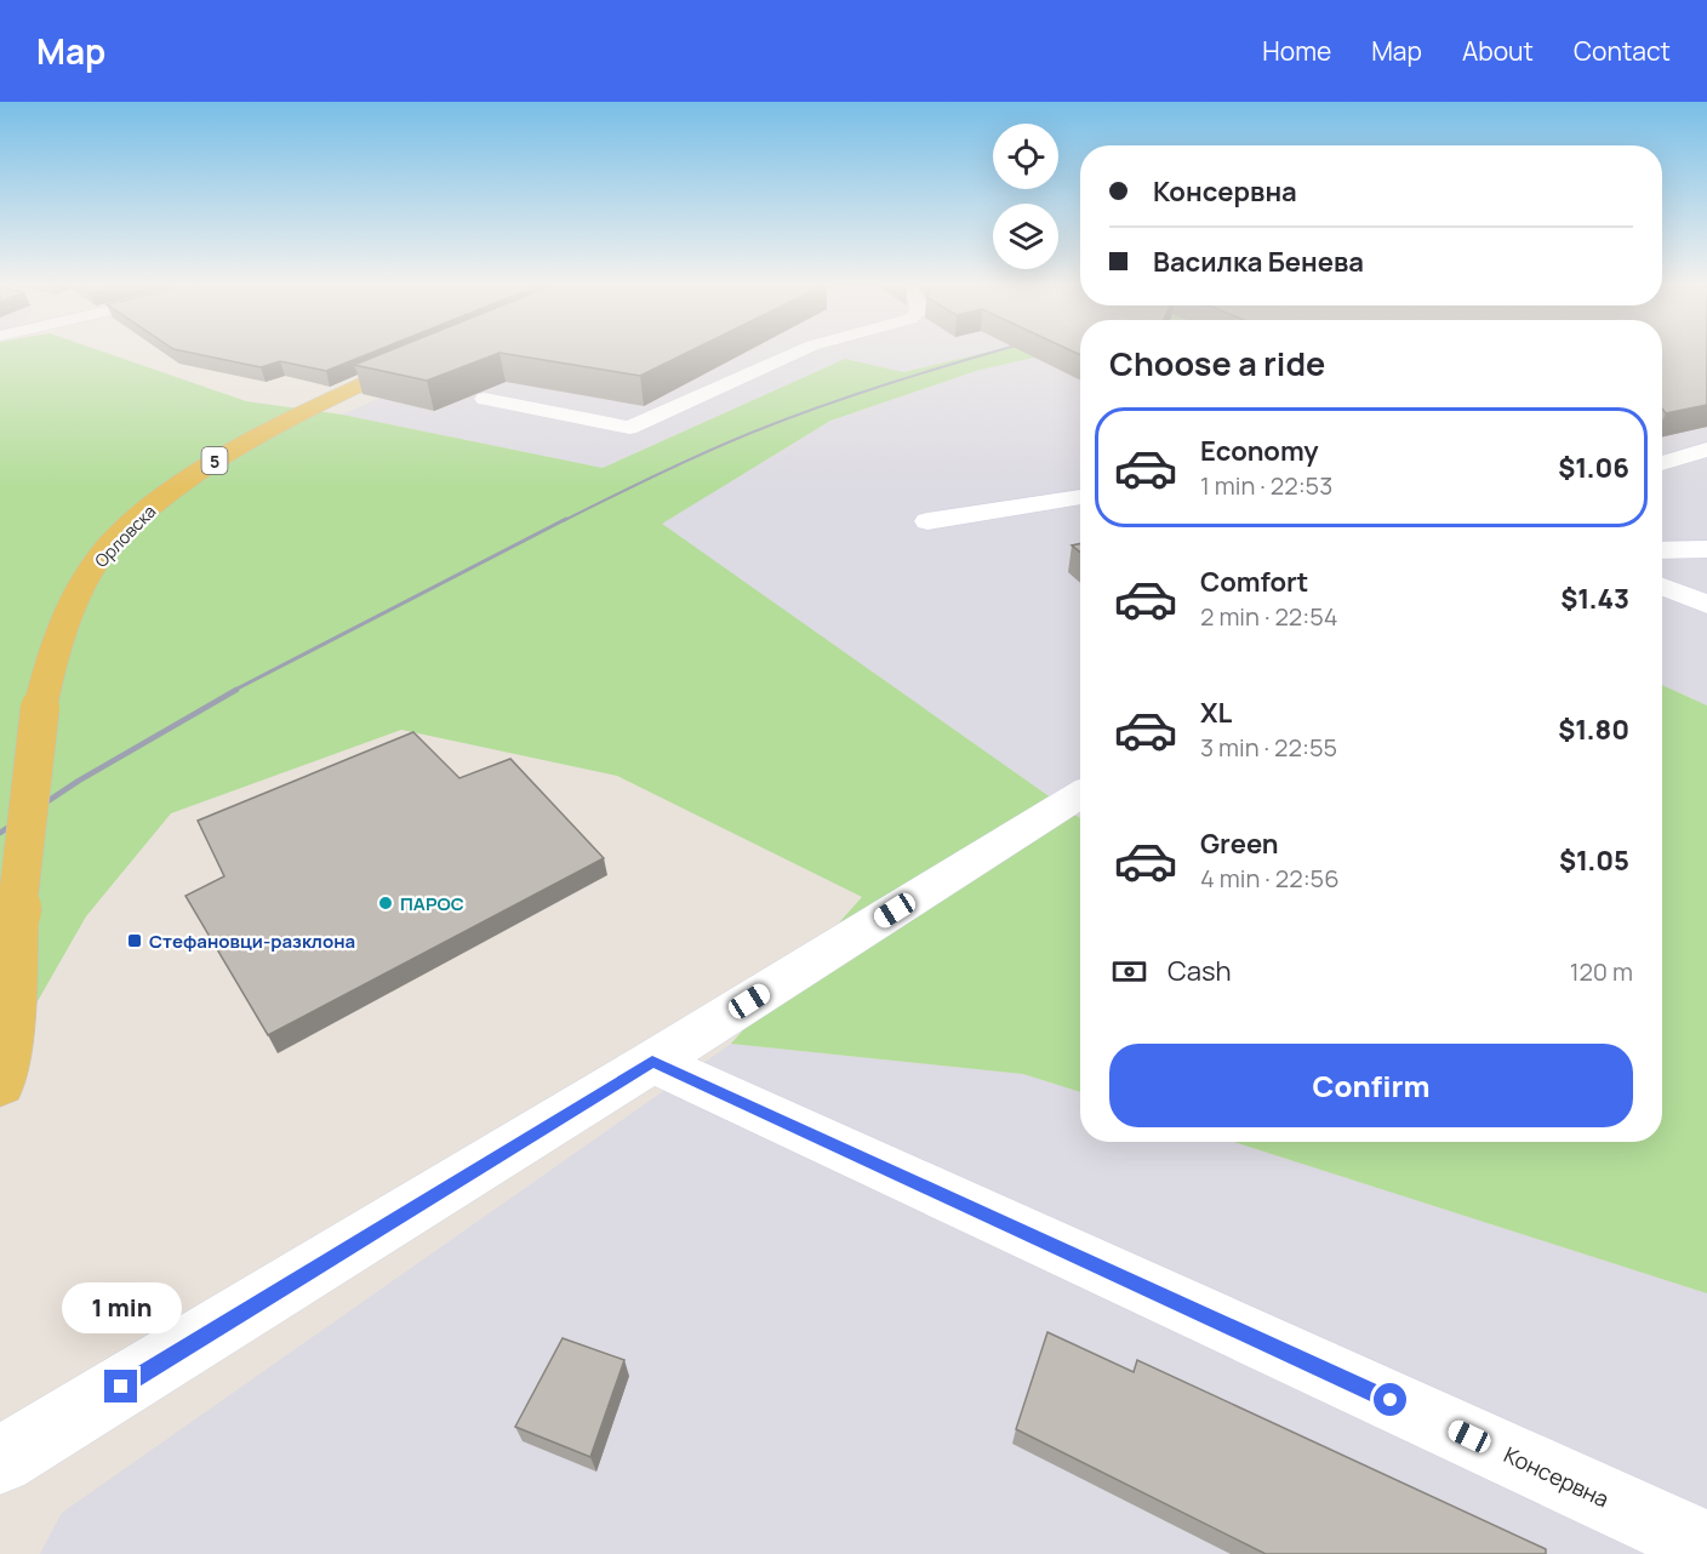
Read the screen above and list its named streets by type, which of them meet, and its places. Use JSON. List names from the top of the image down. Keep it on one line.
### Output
{"streets":{"main road":["5","Орловска"],"street":["Консервна"]},"places":{"other":["ПАРОС"],"transit":["Стефановци-разклона"]},"page":{"header":"Map","nav":["Home","Map","About","Contact"],"banner":["Консервна","Василка Бенева"],"heading":"Choose a ride","list":[{"name":"Economy","note":"1 min · 22:53","value":"$1.06"},{"name":"Comfort","note":"2 min · 22:54","value":"$1.43"},{"name":"XL","note":"3 min · 22:55","value":"$1.80"},{"name":"Green","note":"4 min · 22:56","value":"$1.05"}],"pay":["Cash","120 m"],"buttons":"Confirm","bubble":"1 min"}}
